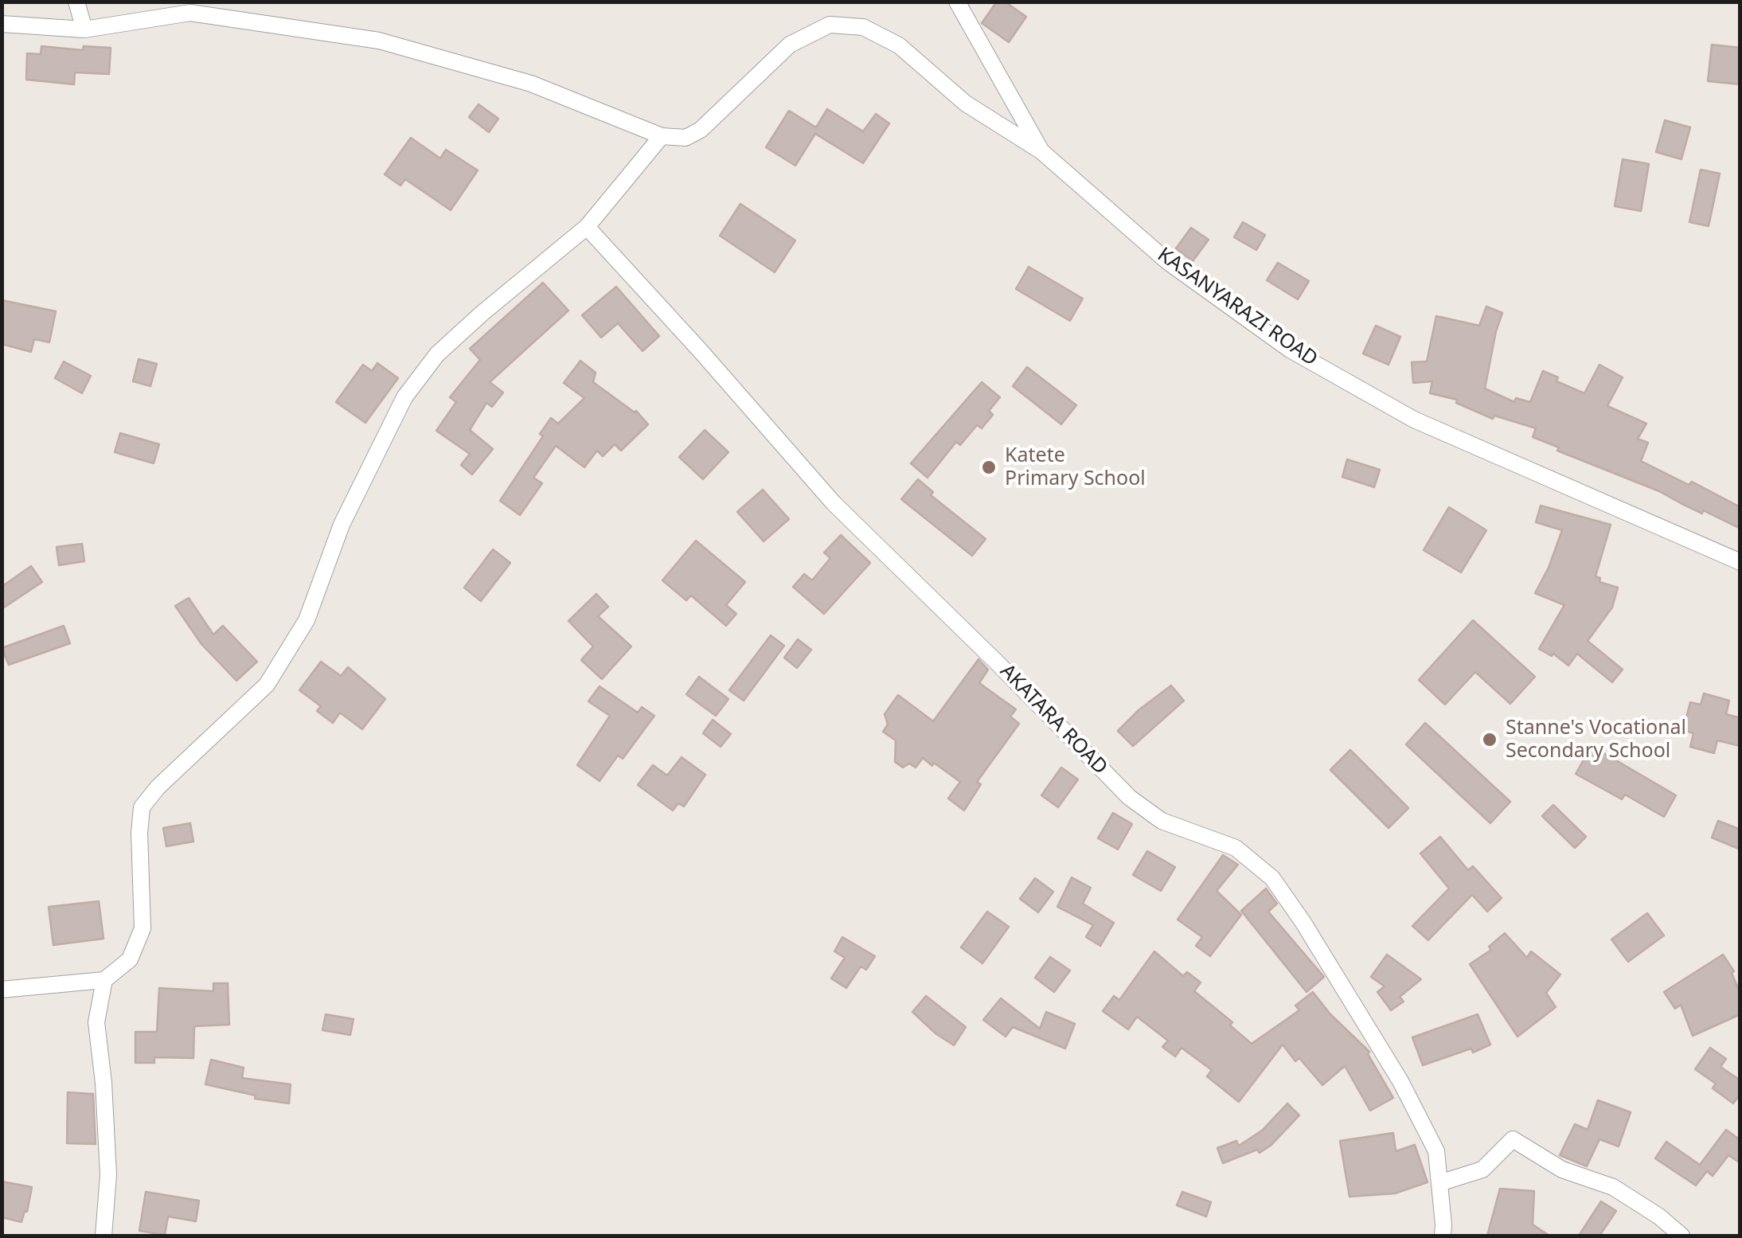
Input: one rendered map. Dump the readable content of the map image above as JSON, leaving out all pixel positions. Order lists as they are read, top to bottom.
{
  "streets": {
    "street": ["KASANYARAZI ROAD", "AKATARA ROAD"]
  },
  "places": ["Katete Primary School", "Stanne's Vocational Secondary School"]
}
